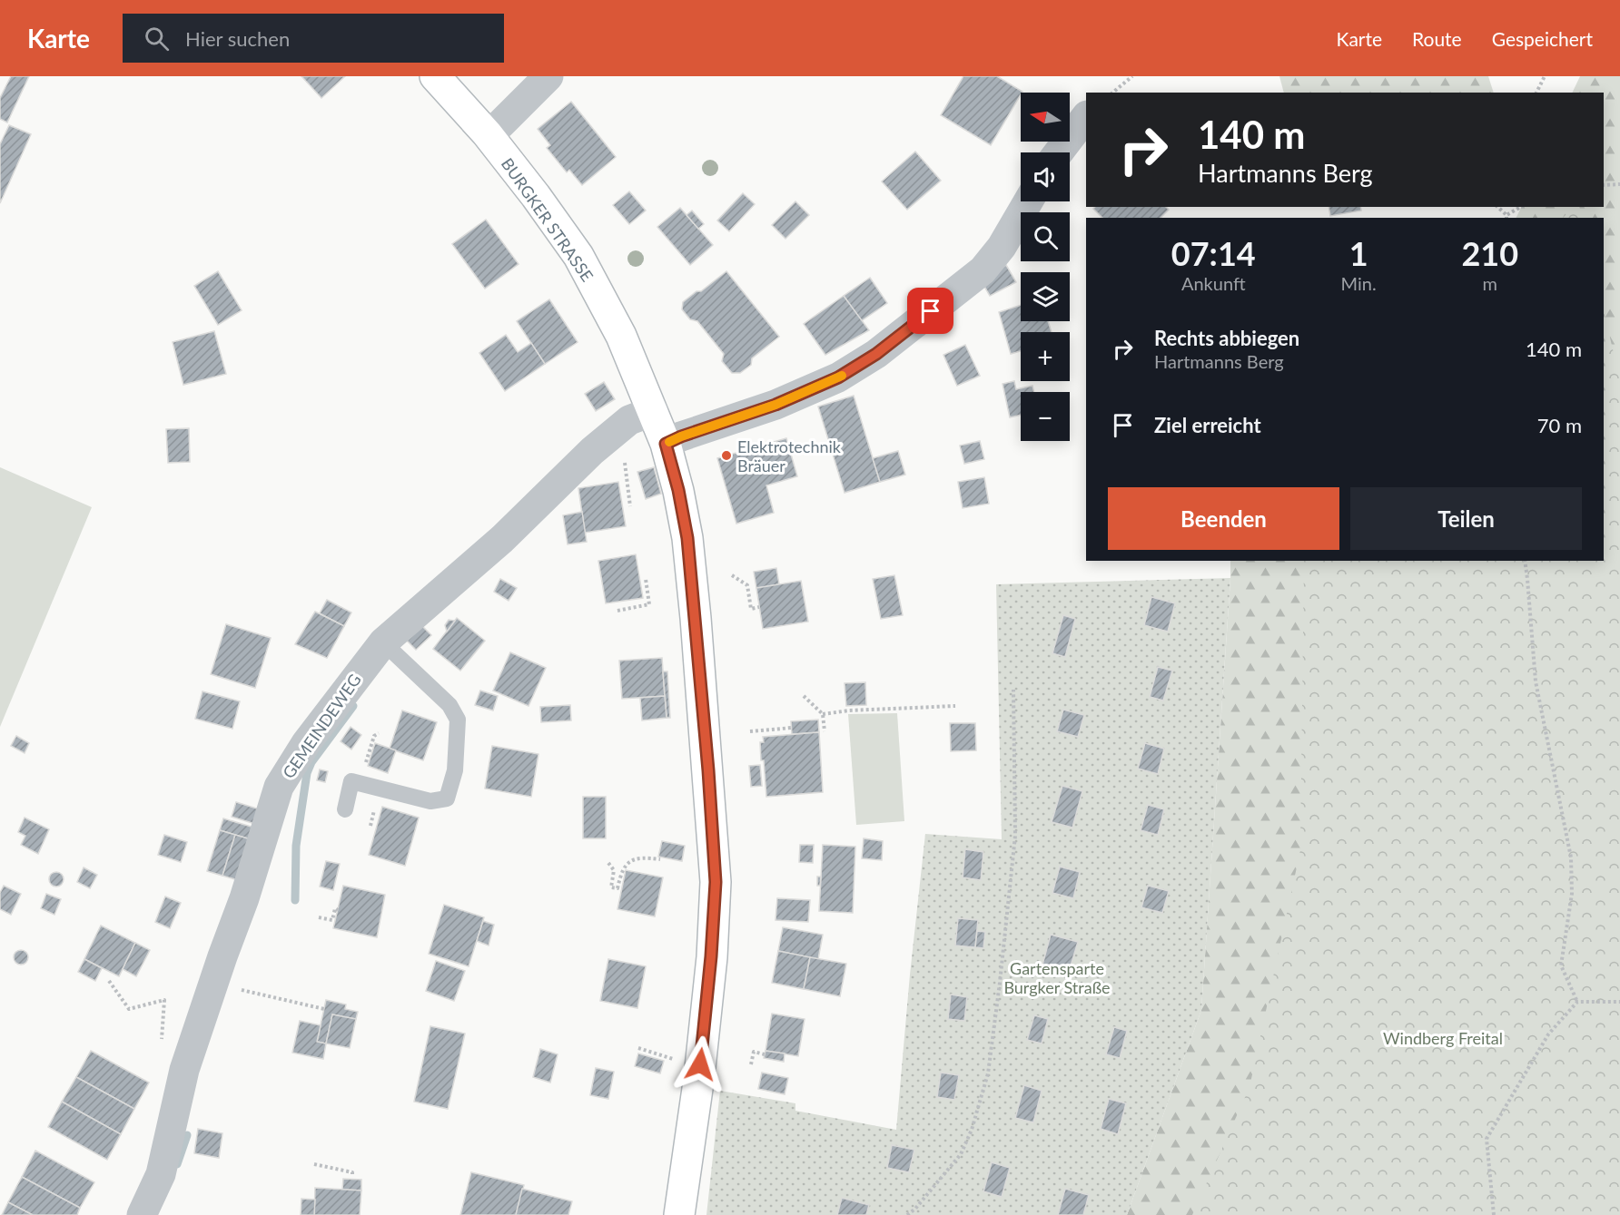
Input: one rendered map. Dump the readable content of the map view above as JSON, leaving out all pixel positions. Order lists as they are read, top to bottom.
{
  "streets": {
    "main road": ["BURGKER STRASSE"],
    "street": ["GEMEINDEWEG"]
  },
  "crossings": [
    ["BURGKER STRASSE", "GEMEINDEWEG"]
  ],
  "parks": ["Gartensparte Burgker Straße", "Windberg Freital"],
  "places": ["Elektrotechnik Bräuer"],
  "north": "left",
  "page": {
    "header": "Karte",
    "search": "Hier suchen",
    "nav": ["Karte", "Route", "Gespeichert"],
    "map_buttons": ["+", "−"],
    "turn": ["140 m", "Hartmanns Berg"],
    "eta": [
      "07:14",
      "Ankunft",
      "1",
      "Min.",
      "210",
      "m"
    ],
    "list": [
      {
        "name": "Rechts abbiegen",
        "note": "Hartmanns Berg",
        "value": "140 m"
      },
      {
        "name": "Ziel erreicht",
        "value": "70 m"
      }
    ],
    "buttons": ["Beenden", "Teilen"]
  }
}
